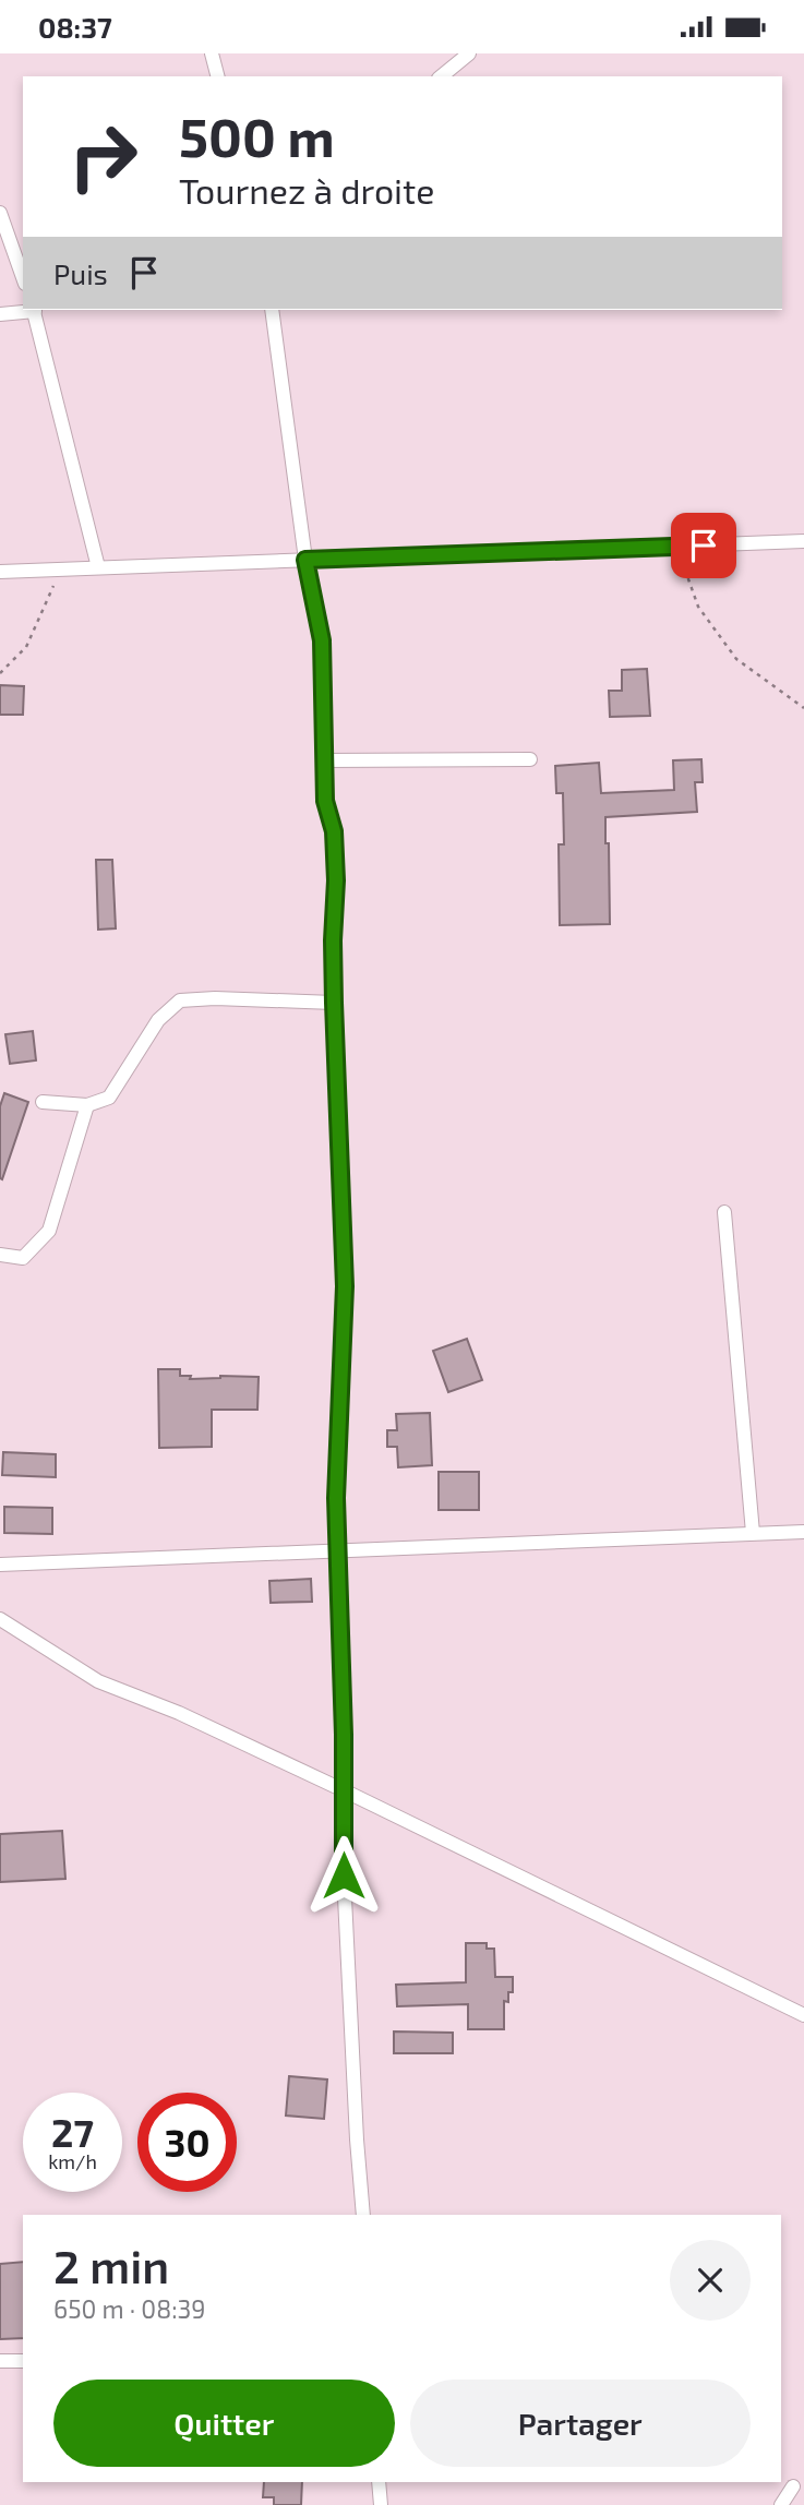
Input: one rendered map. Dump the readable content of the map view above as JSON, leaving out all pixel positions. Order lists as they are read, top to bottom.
{
  "page": {
    "status": "08:37",
    "turn": ["500 m", "Tournez à droite"],
    "then": "Puis",
    "speed": "27 km/h",
    "limit": "30",
    "heading": ["2 min", "650 m · 08:39"],
    "buttons": ["Quitter", "Partager"]
  }
}
